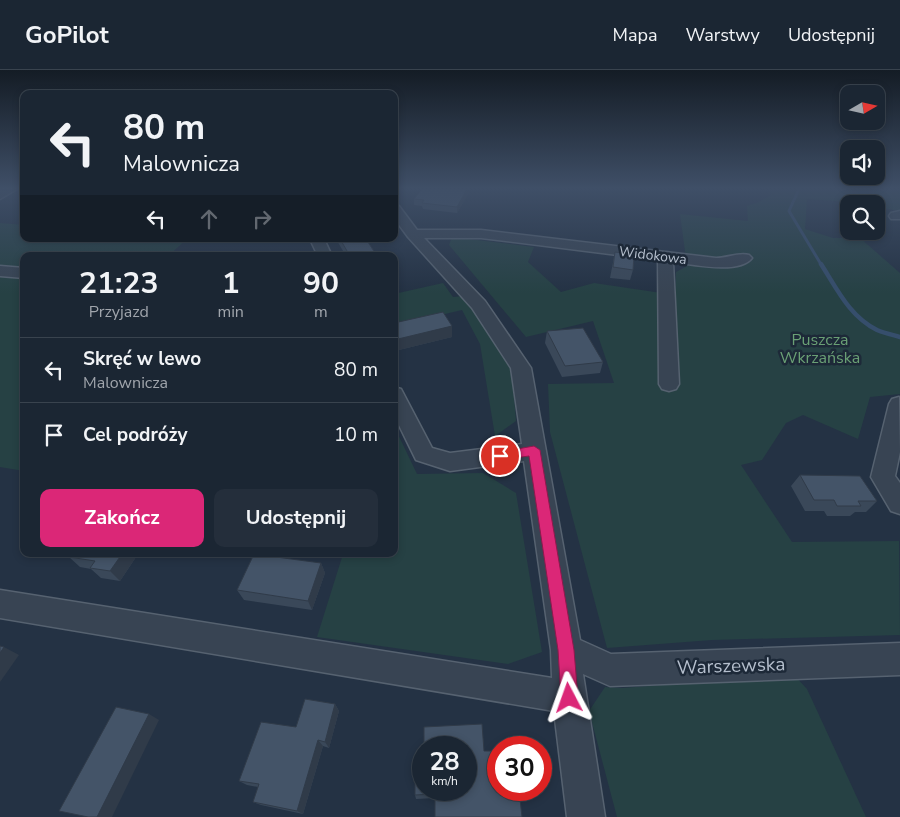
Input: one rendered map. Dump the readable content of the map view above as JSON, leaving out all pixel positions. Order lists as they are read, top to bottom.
{
  "streets": {
    "street": ["Widokowa", "Warszewska"]
  },
  "parks": ["Puszcza Wkrzańska"],
  "north": "right",
  "page": {
    "header": "GoPilot",
    "nav": ["Mapa", "Warstwy", "Udostępnij"],
    "turn": ["80 m", "Malownicza"],
    "eta": [
      "21:23",
      "Przyjazd",
      "1",
      "min",
      "90",
      "m"
    ],
    "list": [
      {
        "name": "Skręć w lewo",
        "note": "Malownicza",
        "value": "80 m"
      },
      {
        "name": "Cel podróży",
        "value": "10 m"
      }
    ],
    "buttons": ["Zakończ", "Udostępnij"],
    "speed": "28 km/h",
    "limit": "30"
  }
}
